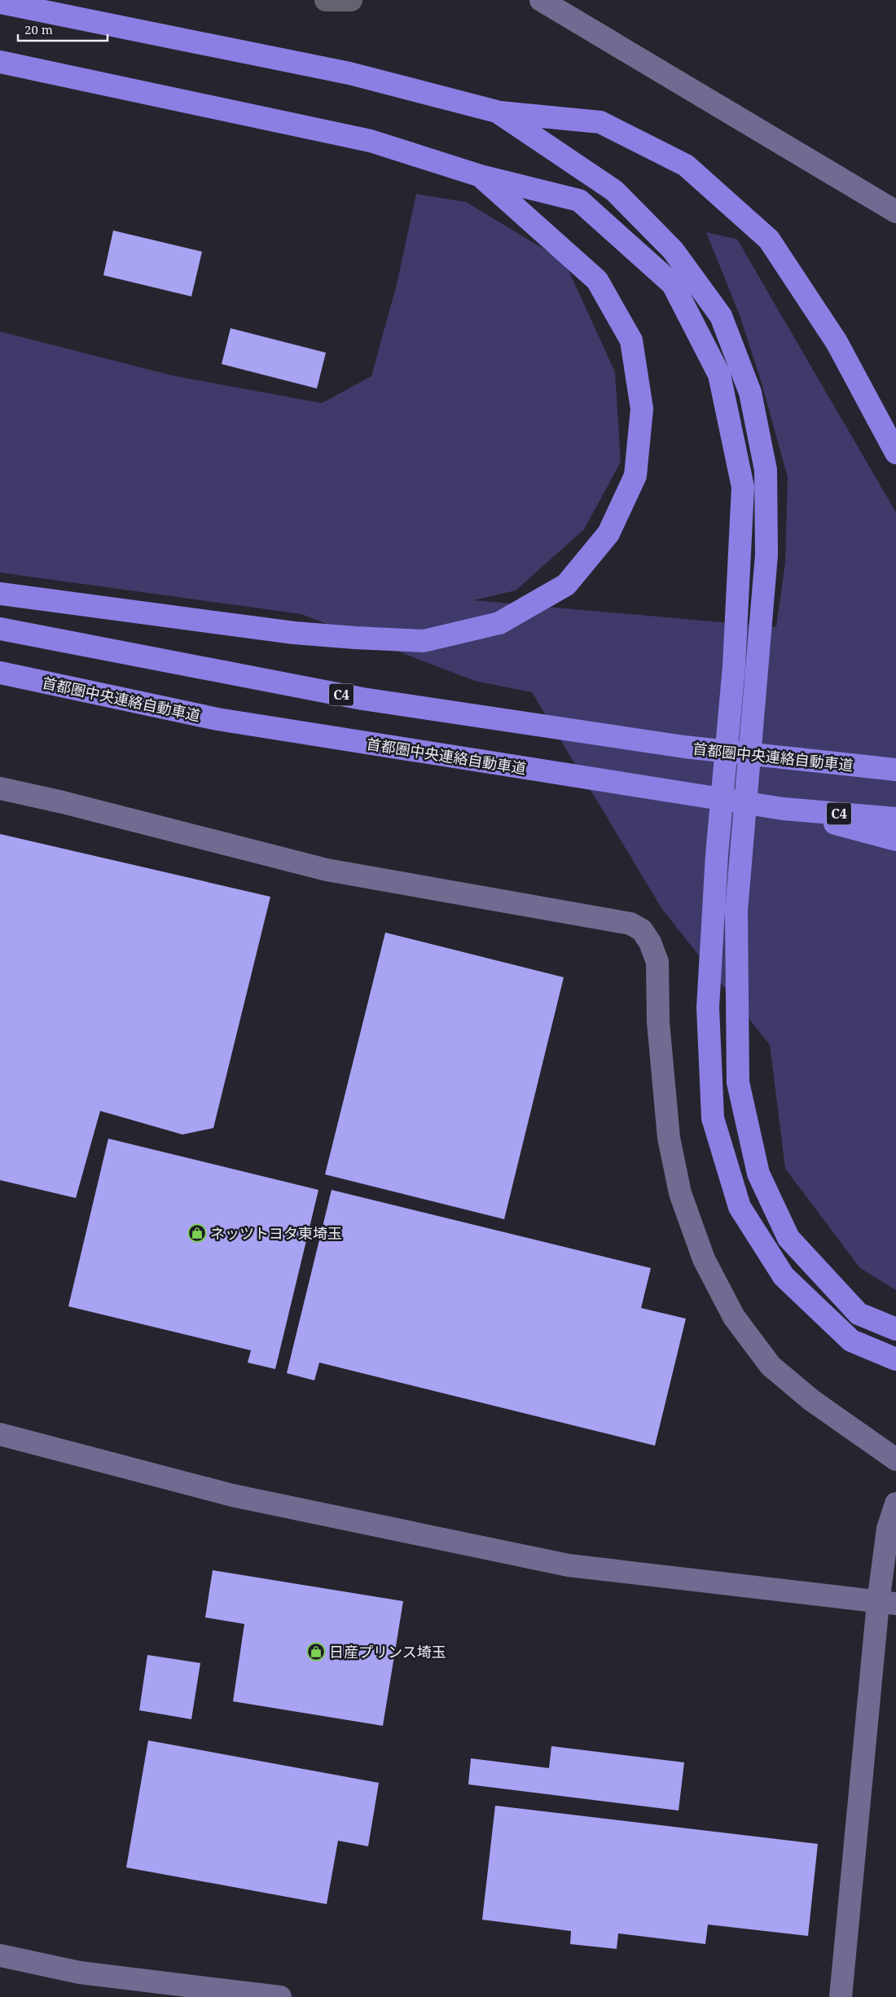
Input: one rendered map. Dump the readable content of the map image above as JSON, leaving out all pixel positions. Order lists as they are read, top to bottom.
{
  "streets": {
    "highway": ["C4", "首都圏中央連絡自動車道"]
  },
  "places": {
    "shop": ["ネッツトヨタ東埼玉", "日産プリンス埼玉"]
  },
  "scale_bar": "20 m"
}
